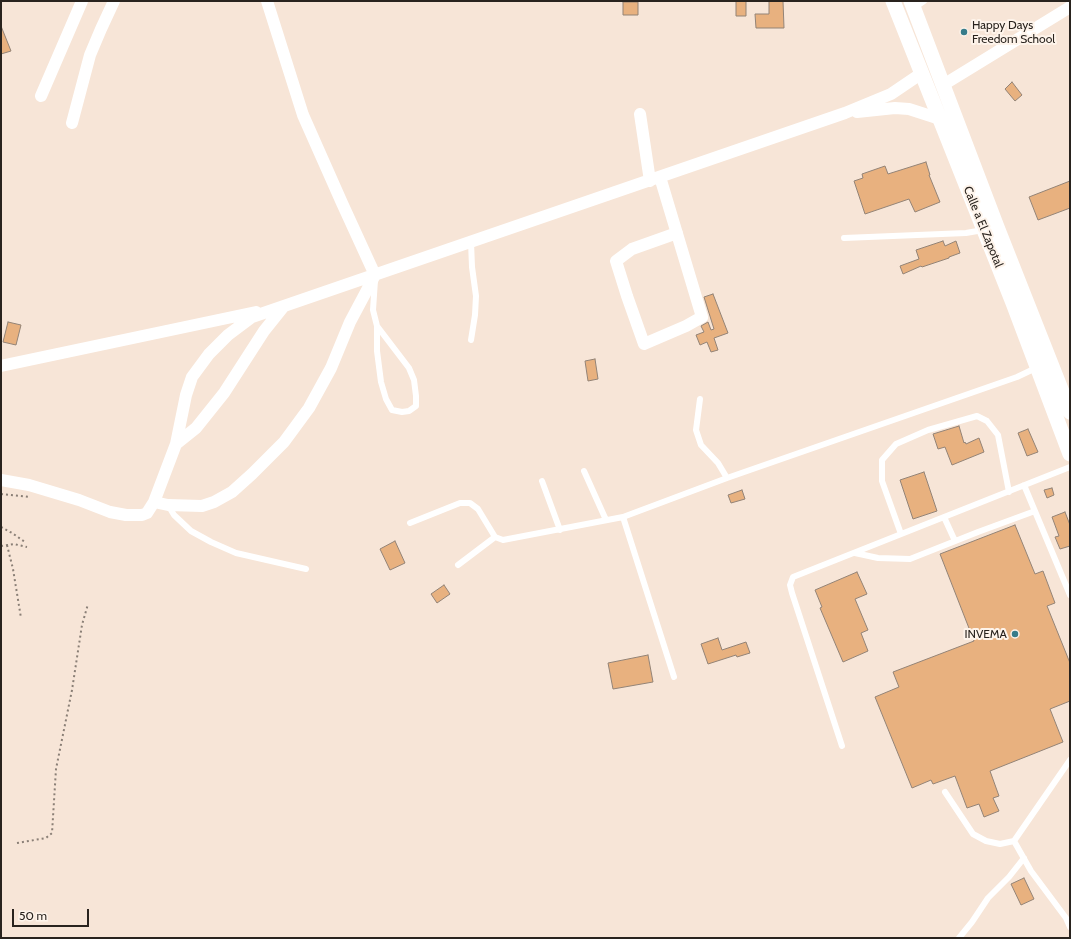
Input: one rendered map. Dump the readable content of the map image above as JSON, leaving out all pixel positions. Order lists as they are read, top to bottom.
{
  "streets": {
    "street": ["Calle a El Zapotal"]
  },
  "places": ["Happy Days Freedom School", "INVEMA"],
  "scale_bar": "50 m"
}
